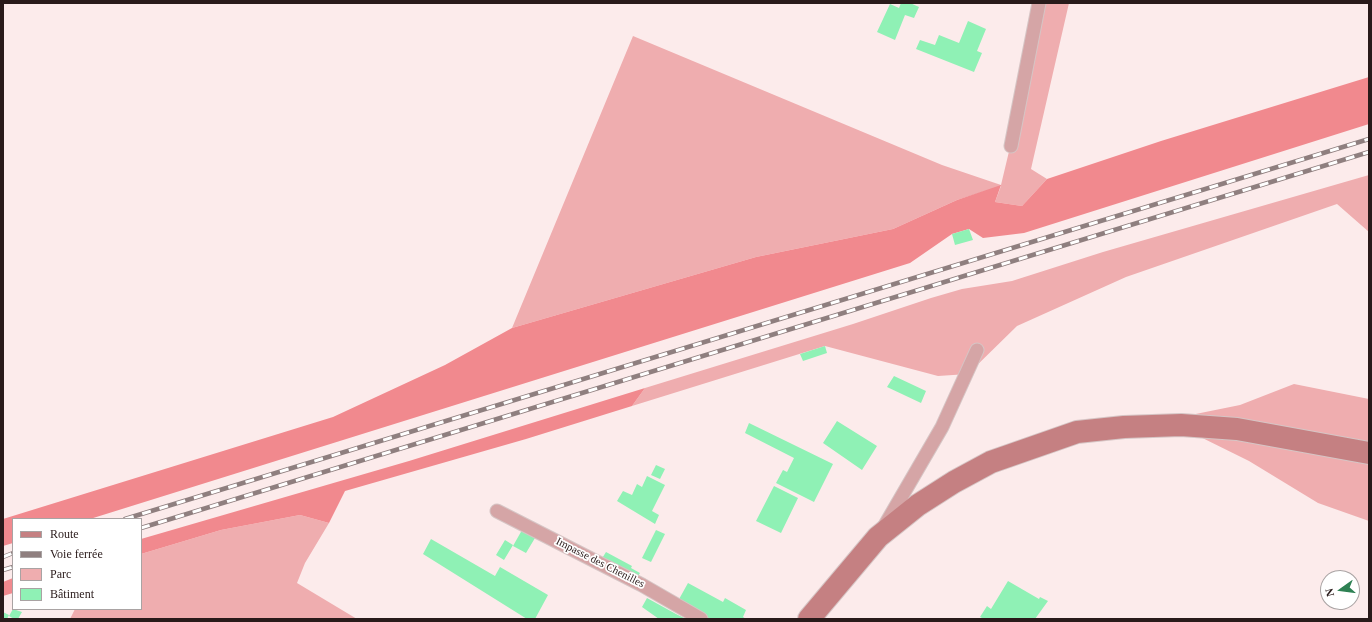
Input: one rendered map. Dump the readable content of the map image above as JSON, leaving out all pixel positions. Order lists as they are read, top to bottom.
{
  "streets": {
    "lane": ["Impasse des Chenilles"]
  },
  "legend": [
    "Route",
    "Voie ferrée",
    "Parc",
    "Bâtiment"
  ],
  "north": "left"
}
